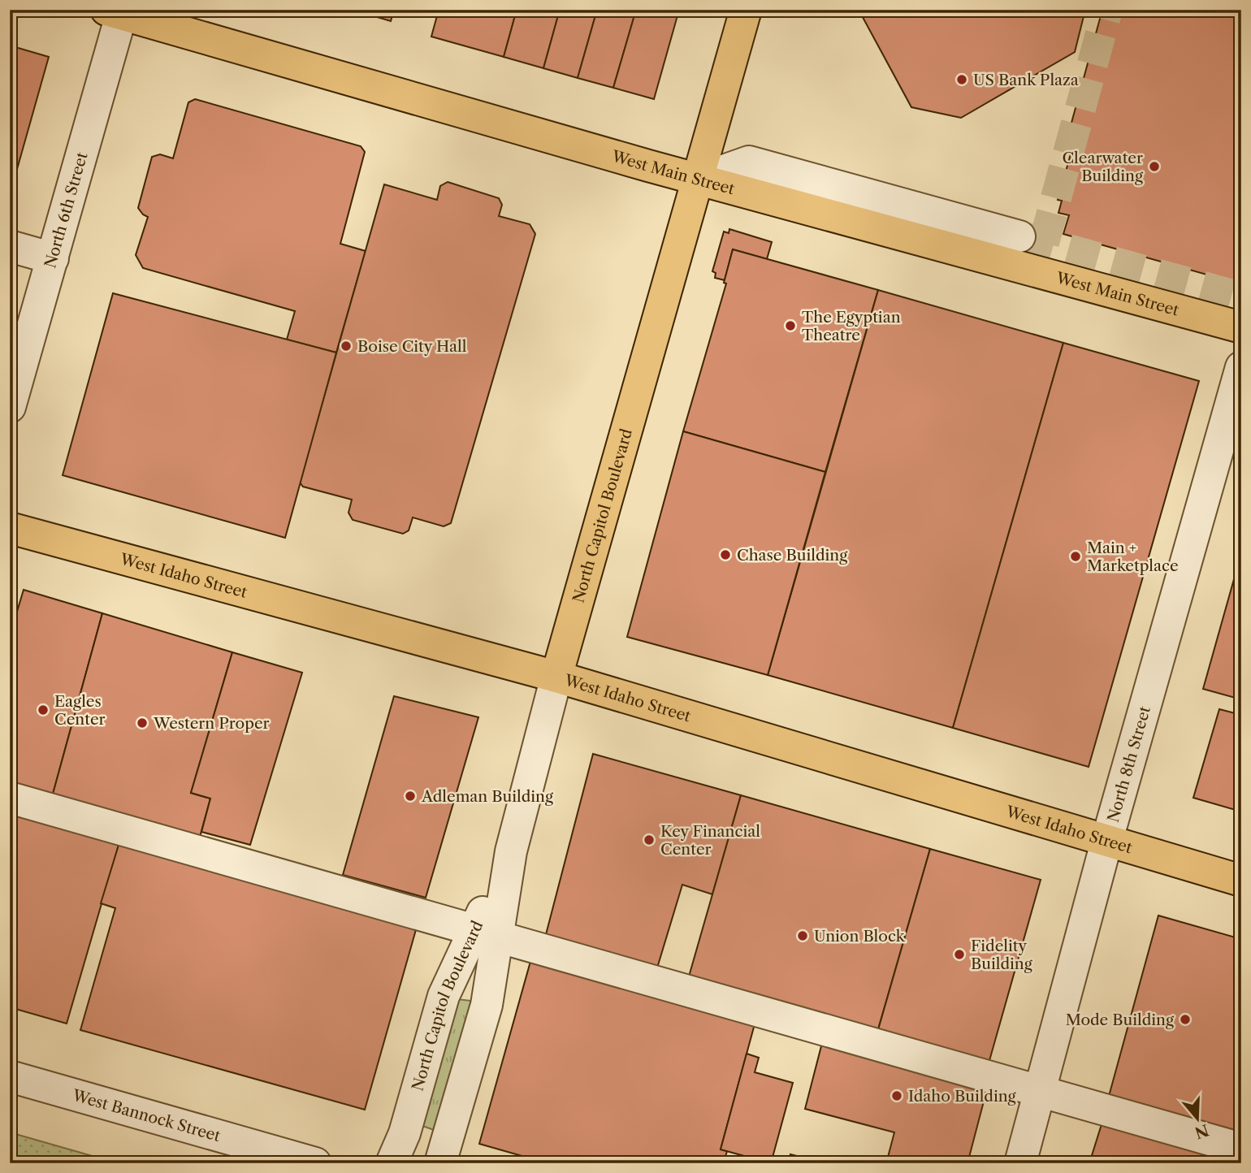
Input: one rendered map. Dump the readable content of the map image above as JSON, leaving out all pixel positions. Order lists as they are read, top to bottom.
{
  "streets": {
    "main road": ["West Main Street", "North Capitol Boulevard", "West Idaho Street"],
    "street": ["North 6th Street", "North 8th Street", "West Bannock Street"]
  },
  "crossings": [
    ["West Main Street", "North 6th Street"],
    ["West Main Street", "North Capitol Boulevard"],
    ["North Capitol Boulevard", "West Idaho Street"],
    ["West Idaho Street", "North 8th Street"]
  ],
  "places": [
    "US Bank Plaza",
    "Clearwater Building",
    "The Egyptian Theatre",
    "Boise City Hall",
    "Chase Building",
    "Main + Marketplace",
    "Eagles Center",
    "Western Proper",
    "Adleman Building",
    "Key Financial Center",
    "Union Block",
    "Fidelity Building",
    "Mode Building",
    "Idaho Building"
  ],
  "north": "bottom"
}
